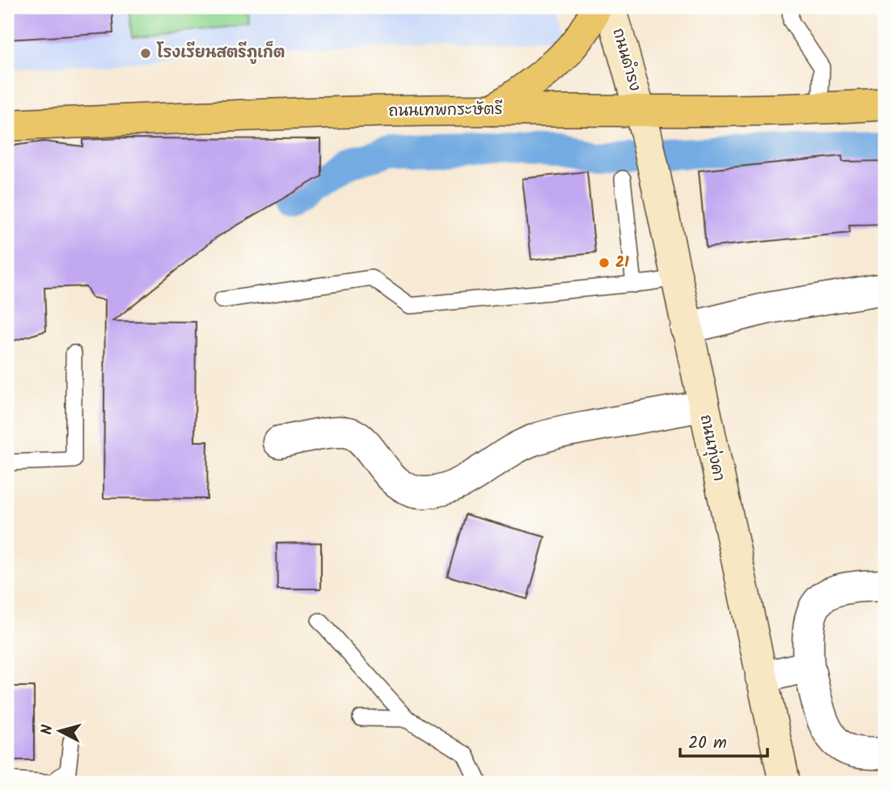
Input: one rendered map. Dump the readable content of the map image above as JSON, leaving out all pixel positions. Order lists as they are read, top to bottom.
{
  "streets": {
    "main road": ["ถนนดำรง", "ถนนเทพกระษัตรี", "ถนนทุ่งคา"]
  },
  "crossings": [
    ["ถนนดำรง", "ถนนเทพกระษัตรี"],
    ["ถนนดำรง", "ถนนทุ่งคา"],
    ["ถนนเทพกระษัตรี", "ถนนทุ่งคา"]
  ],
  "places": ["โรงเรียนสตรีภูเก็ต", "21"],
  "scale_bar": "20 m",
  "north": "left"
}
